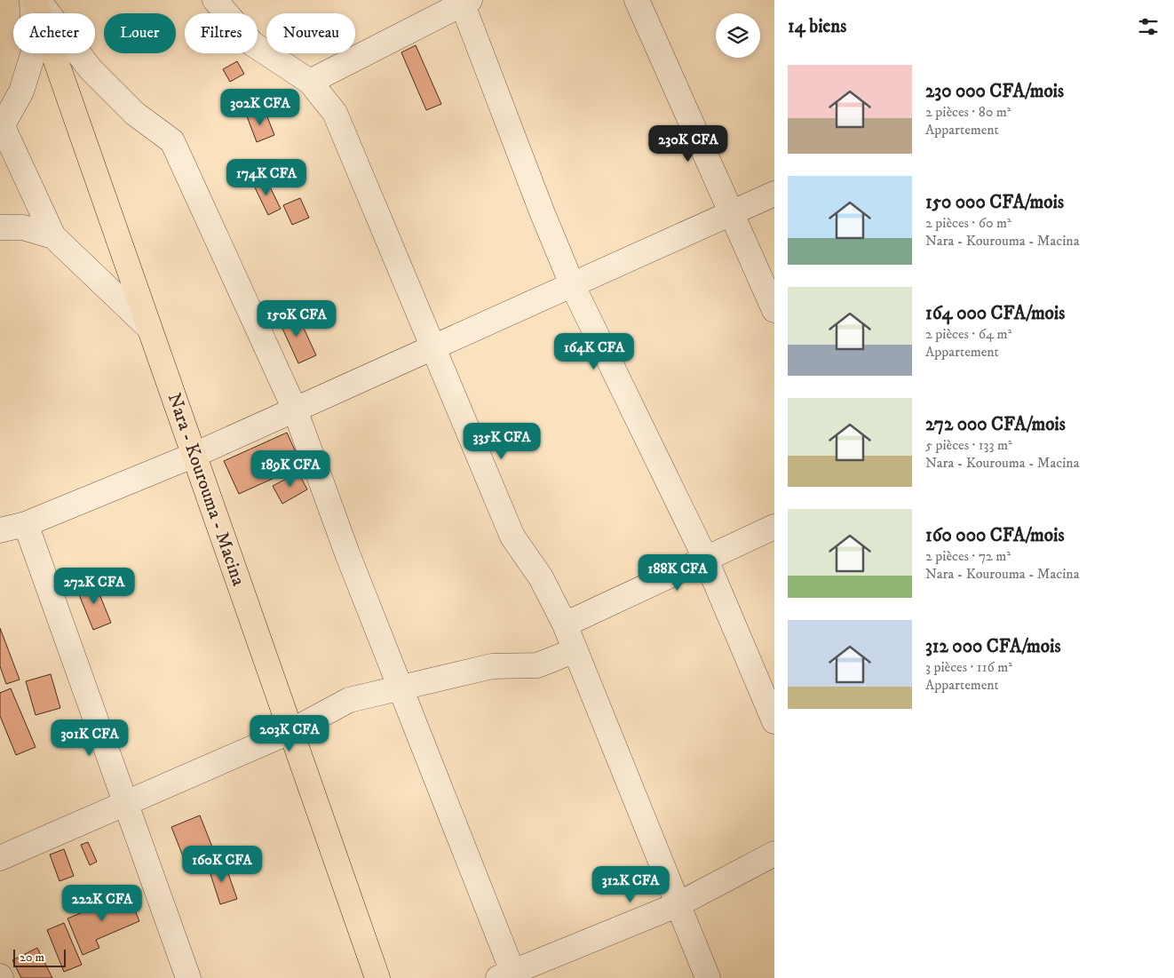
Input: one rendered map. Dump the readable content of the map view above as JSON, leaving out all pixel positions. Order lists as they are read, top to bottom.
{
  "streets": {
    "main road": ["Nara - Kourouma - Macina"]
  },
  "scale_bar": "20 m",
  "page": {
    "heading": "14 biens",
    "chip": [
      "Acheter",
      "Louer",
      "Filtres",
      "Nouveau"
    ],
    "list": [
      {
        "name": "230 000 CFA/mois",
        "note": "2 pièces · 80 m² · Appartement"
      },
      {
        "name": "150 000 CFA/mois",
        "note": "2 pièces · 60 m² · Nara - Kourouma - Macina"
      },
      {
        "name": "164 000 CFA/mois",
        "note": "2 pièces · 64 m² · Appartement"
      },
      {
        "name": "272 000 CFA/mois",
        "note": "5 pièces · 133 m² · Nara - Kourouma - Macina"
      },
      {
        "name": "160 000 CFA/mois",
        "note": "2 pièces · 72 m² · Nara - Kourouma - Macina"
      },
      {
        "name": "312 000 CFA/mois",
        "note": "3 pièces · 116 m² · Appartement"
      }
    ],
    "price": [
      "302K CFA",
      "230K CFA",
      "174K CFA",
      "150K CFA",
      "164K CFA",
      "335K CFA",
      "189K CFA",
      "188K CFA",
      "272K CFA",
      "203K CFA",
      "301K CFA",
      "160K CFA",
      "312K CFA",
      "222K CFA"
    ],
    "scale": "20 m"
  }
}
